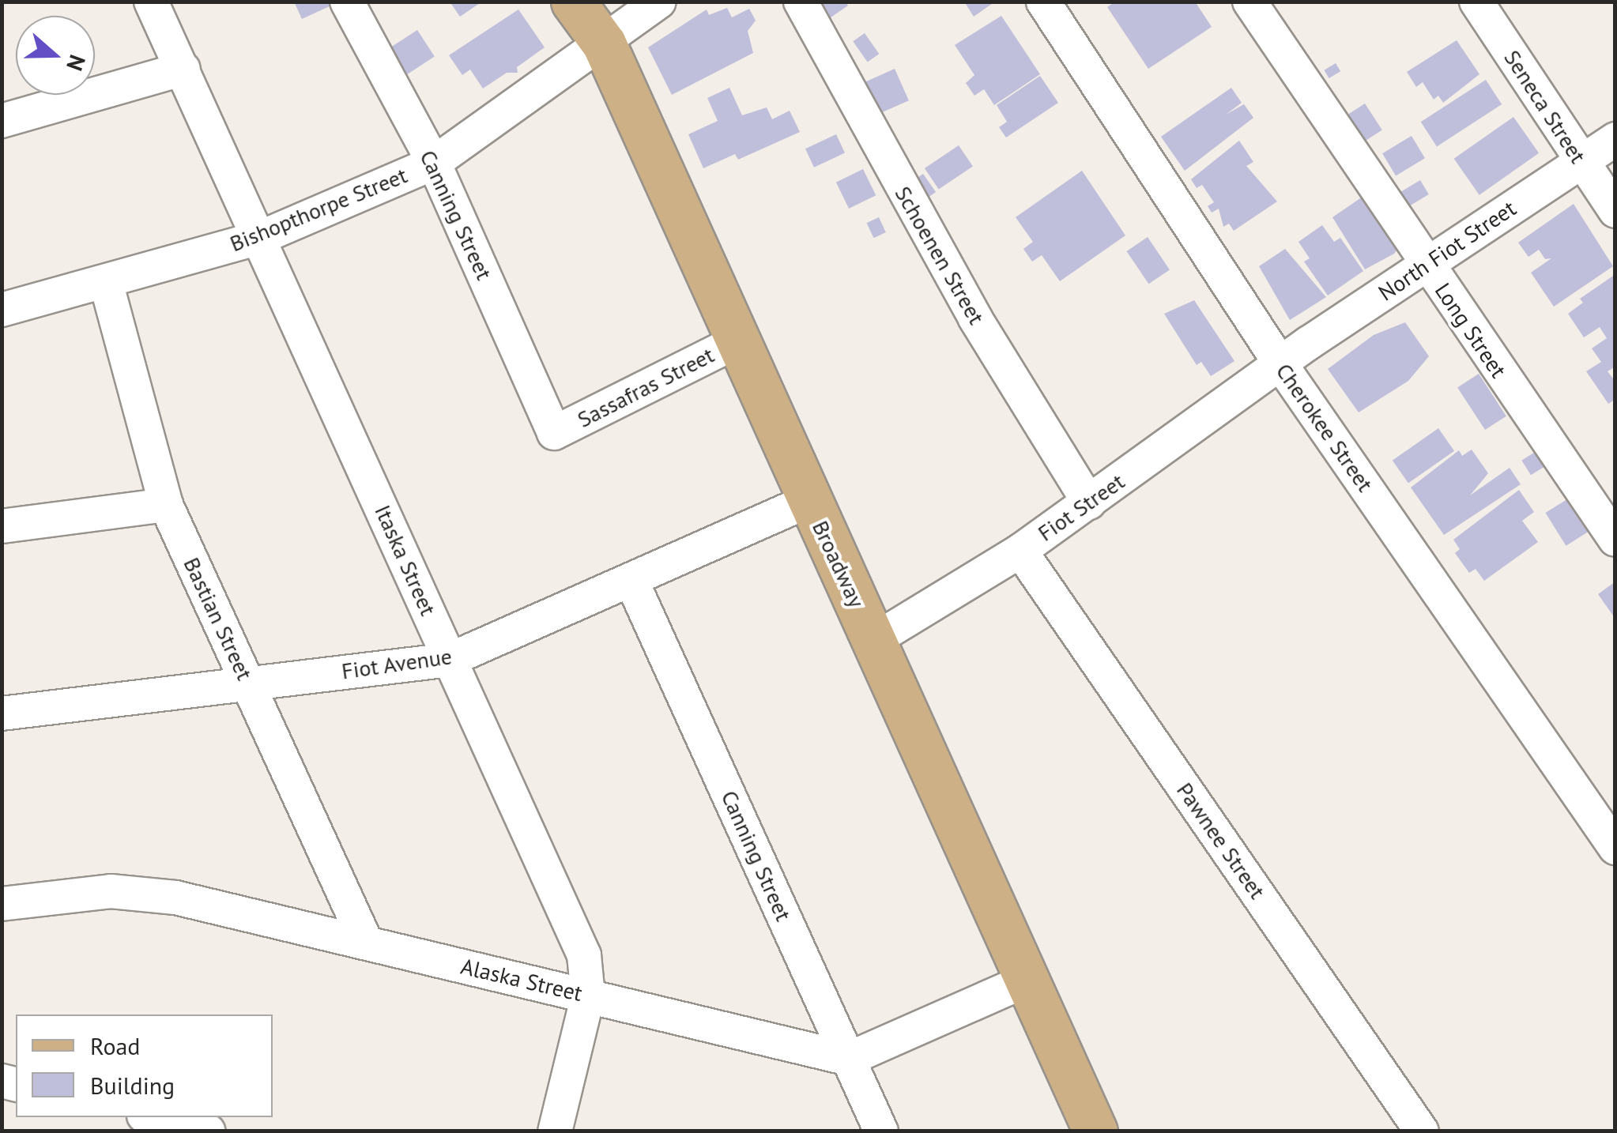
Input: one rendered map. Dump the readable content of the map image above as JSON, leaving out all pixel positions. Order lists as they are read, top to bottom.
{
  "streets": {
    "main road": ["Broadway"],
    "street": [
      "Seneca Street",
      "Bishopthorpe Street",
      "Canning Street",
      "North Fiot Street",
      "Schoenen Street",
      "Long Street",
      "Sassafras Street",
      "Cherokee Street",
      "Fiot Street",
      "Itaska Street",
      "Bastian Street",
      "Fiot Avenue",
      "Pawnee Street",
      "Alaska Street"
    ]
  },
  "crossings": [
    ["Seneca Street", "North Fiot Street"],
    ["Bishopthorpe Street", "Canning Street"],
    ["Bishopthorpe Street", "Itaska Street"],
    ["Bishopthorpe Street", "Broadway"],
    ["Bishopthorpe Street", "Bastian Street"],
    ["Canning Street", "Sassafras Street"],
    ["Canning Street", "Fiot Avenue"],
    ["Canning Street", "Alaska Street"],
    ["North Fiot Street", "Long Street"],
    ["North Fiot Street", "Cherokee Street"],
    ["North Fiot Street", "Fiot Street"],
    ["Schoenen Street", "Fiot Street"],
    ["Sassafras Street", "Broadway"],
    ["Cherokee Street", "Fiot Street"],
    ["Fiot Street", "Broadway"],
    ["Fiot Street", "Pawnee Street"],
    ["Itaska Street", "Fiot Avenue"],
    ["Itaska Street", "Alaska Street"],
    ["Broadway", "Fiot Avenue"],
    ["Bastian Street", "Fiot Avenue"],
    ["Bastian Street", "Alaska Street"]
  ],
  "legend": ["Road", "Building"],
  "north": "right"
}
